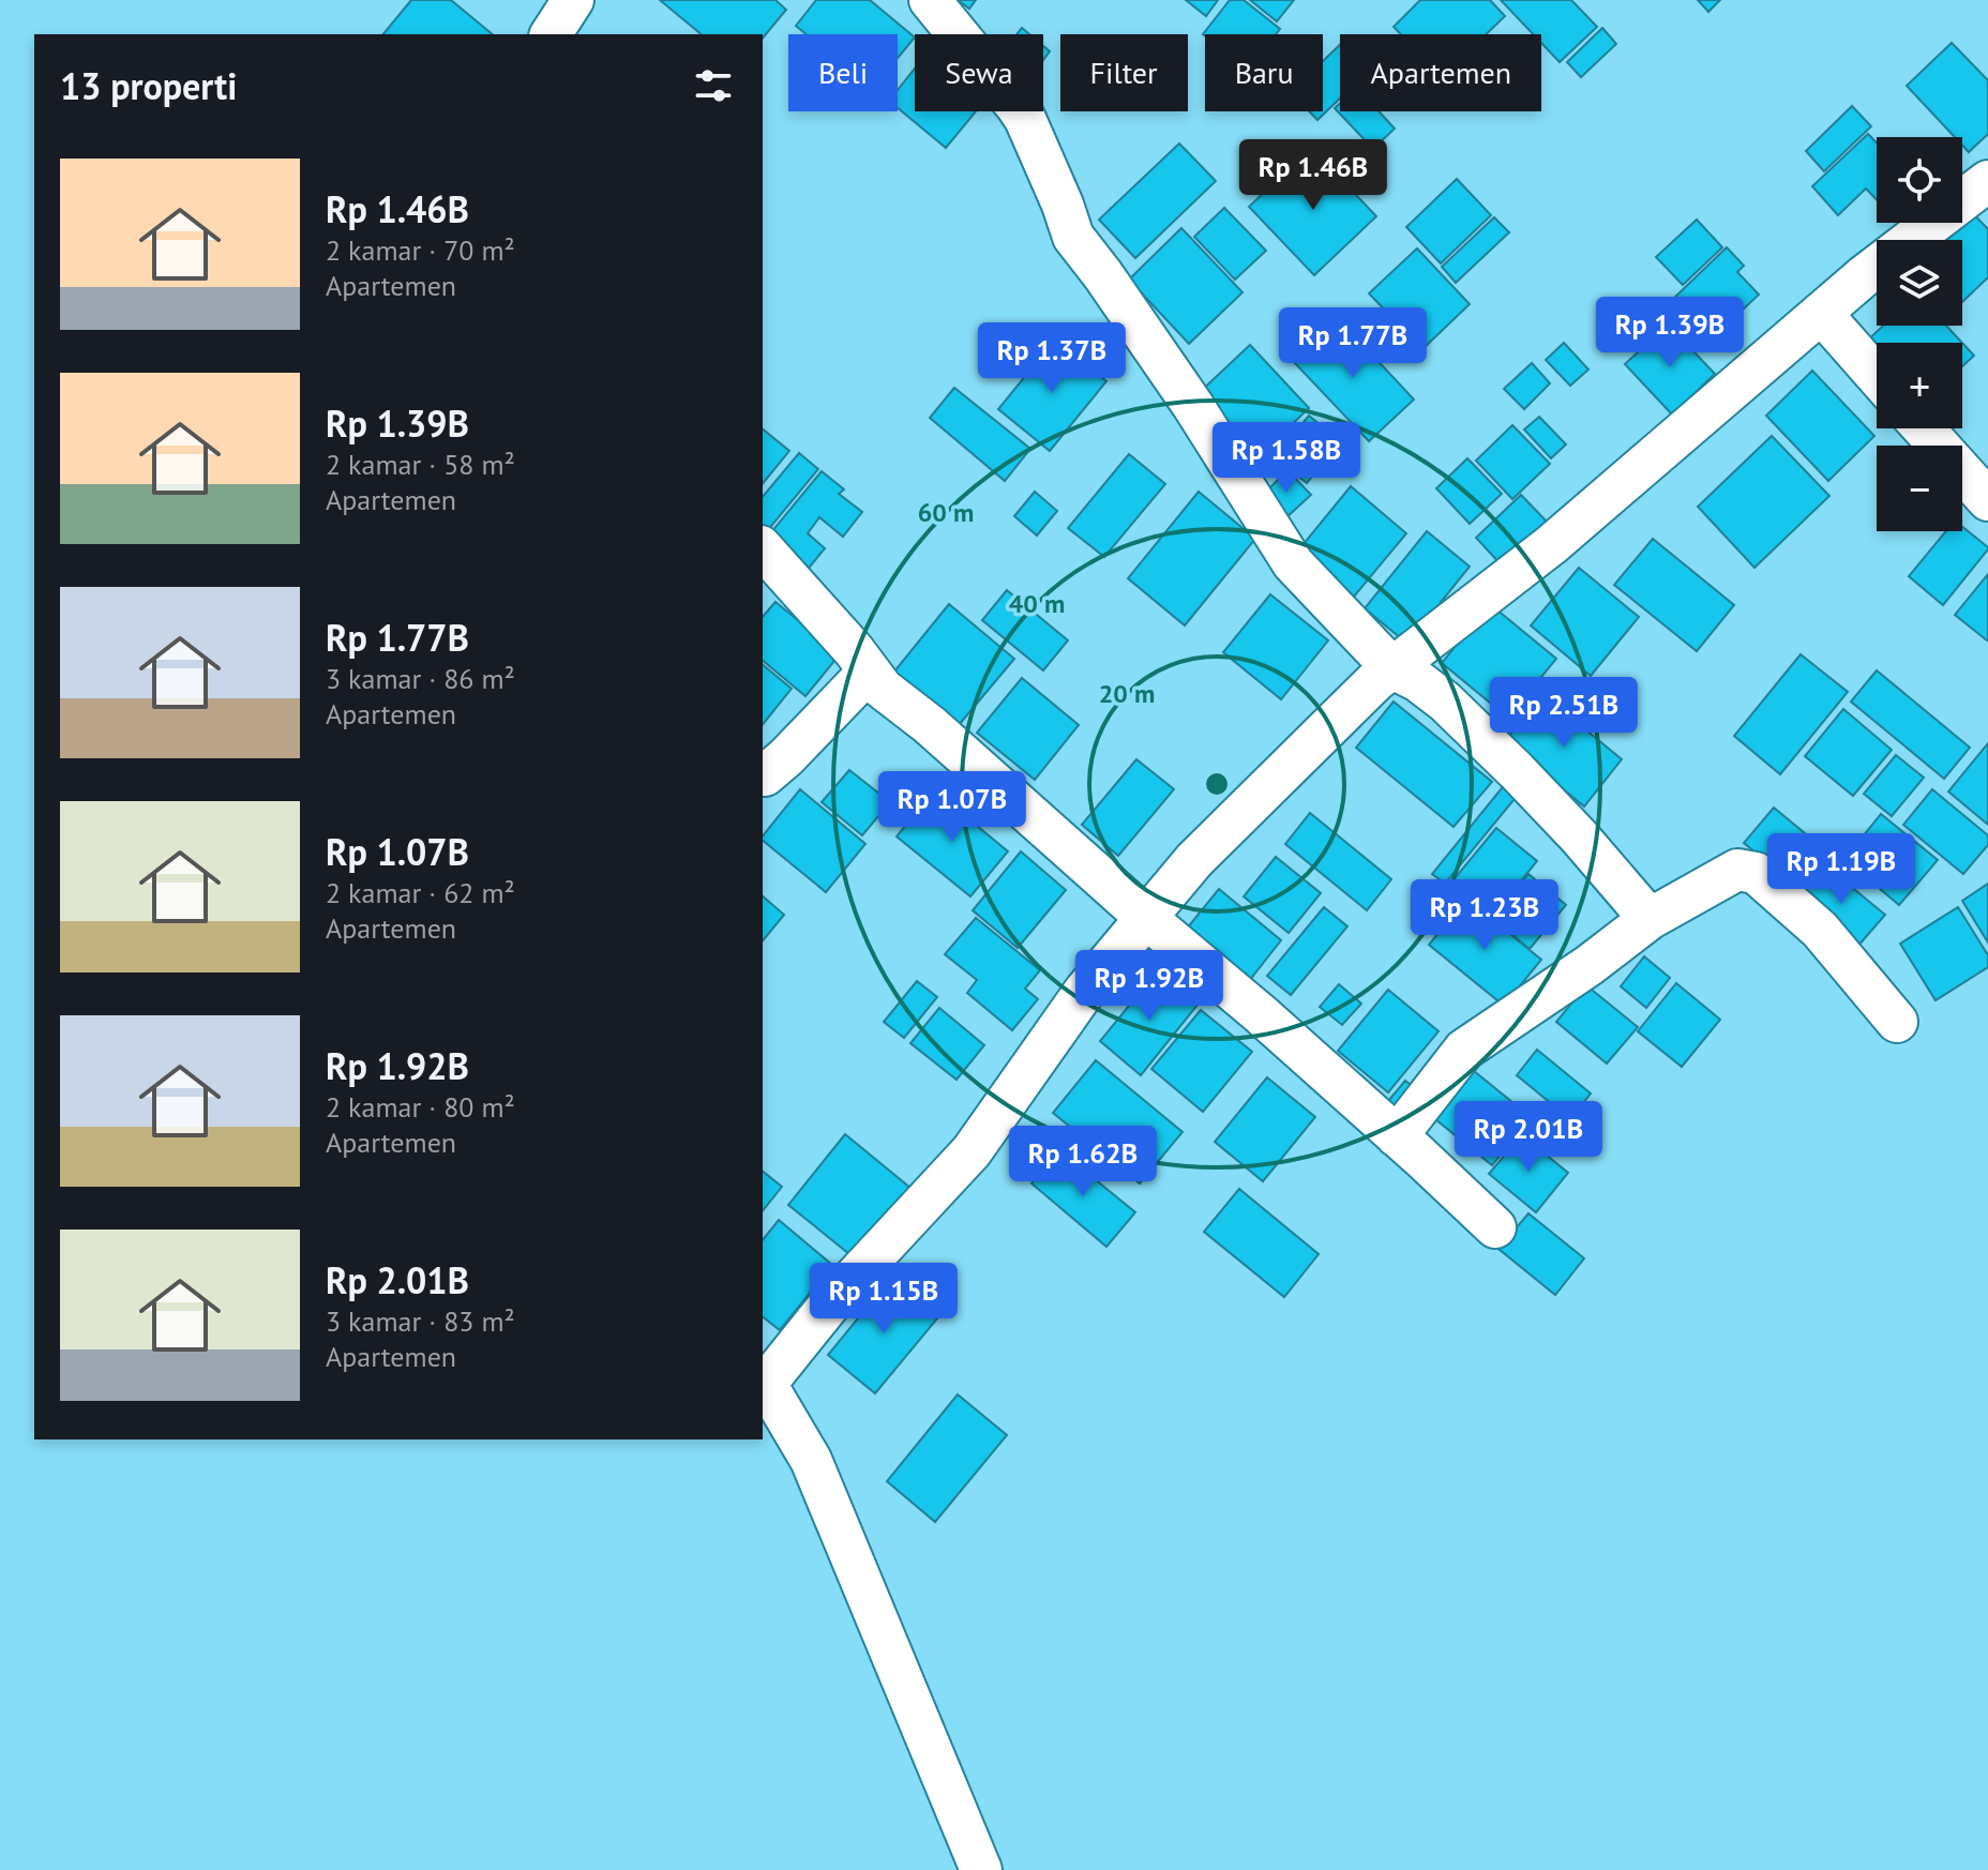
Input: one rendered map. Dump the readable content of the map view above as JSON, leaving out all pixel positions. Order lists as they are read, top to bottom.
{
  "page": {
    "chip": [
      "Beli",
      "Sewa",
      "Filter",
      "Baru",
      "Apartemen"
    ],
    "heading": "13 properti",
    "map_buttons": ["+", "−"],
    "list": [
      {
        "name": "Rp 1.46B",
        "note": "2 kamar · 70 m² · Apartemen"
      },
      {
        "name": "Rp 1.39B",
        "note": "2 kamar · 58 m² · Apartemen"
      },
      {
        "name": "Rp 1.77B",
        "note": "3 kamar · 86 m² · Apartemen"
      },
      {
        "name": "Rp 1.07B",
        "note": "2 kamar · 62 m² · Apartemen"
      },
      {
        "name": "Rp 1.92B",
        "note": "2 kamar · 80 m² · Apartemen"
      },
      {
        "name": "Rp 2.01B",
        "note": "3 kamar · 83 m² · Apartemen"
      }
    ],
    "price": [
      "Rp 1.46B",
      "Rp 1.39B",
      "Rp 1.77B",
      "Rp 1.37B",
      "Rp 1.58B",
      "Rp 2.51B",
      "Rp 1.07B",
      "Rp 1.19B",
      "Rp 1.23B",
      "Rp 1.92B",
      "Rp 2.01B",
      "Rp 1.62B",
      "Rp 1.15B"
    ]
  },
  "rings": ["60 m", "40 m", "20 m"]
}
